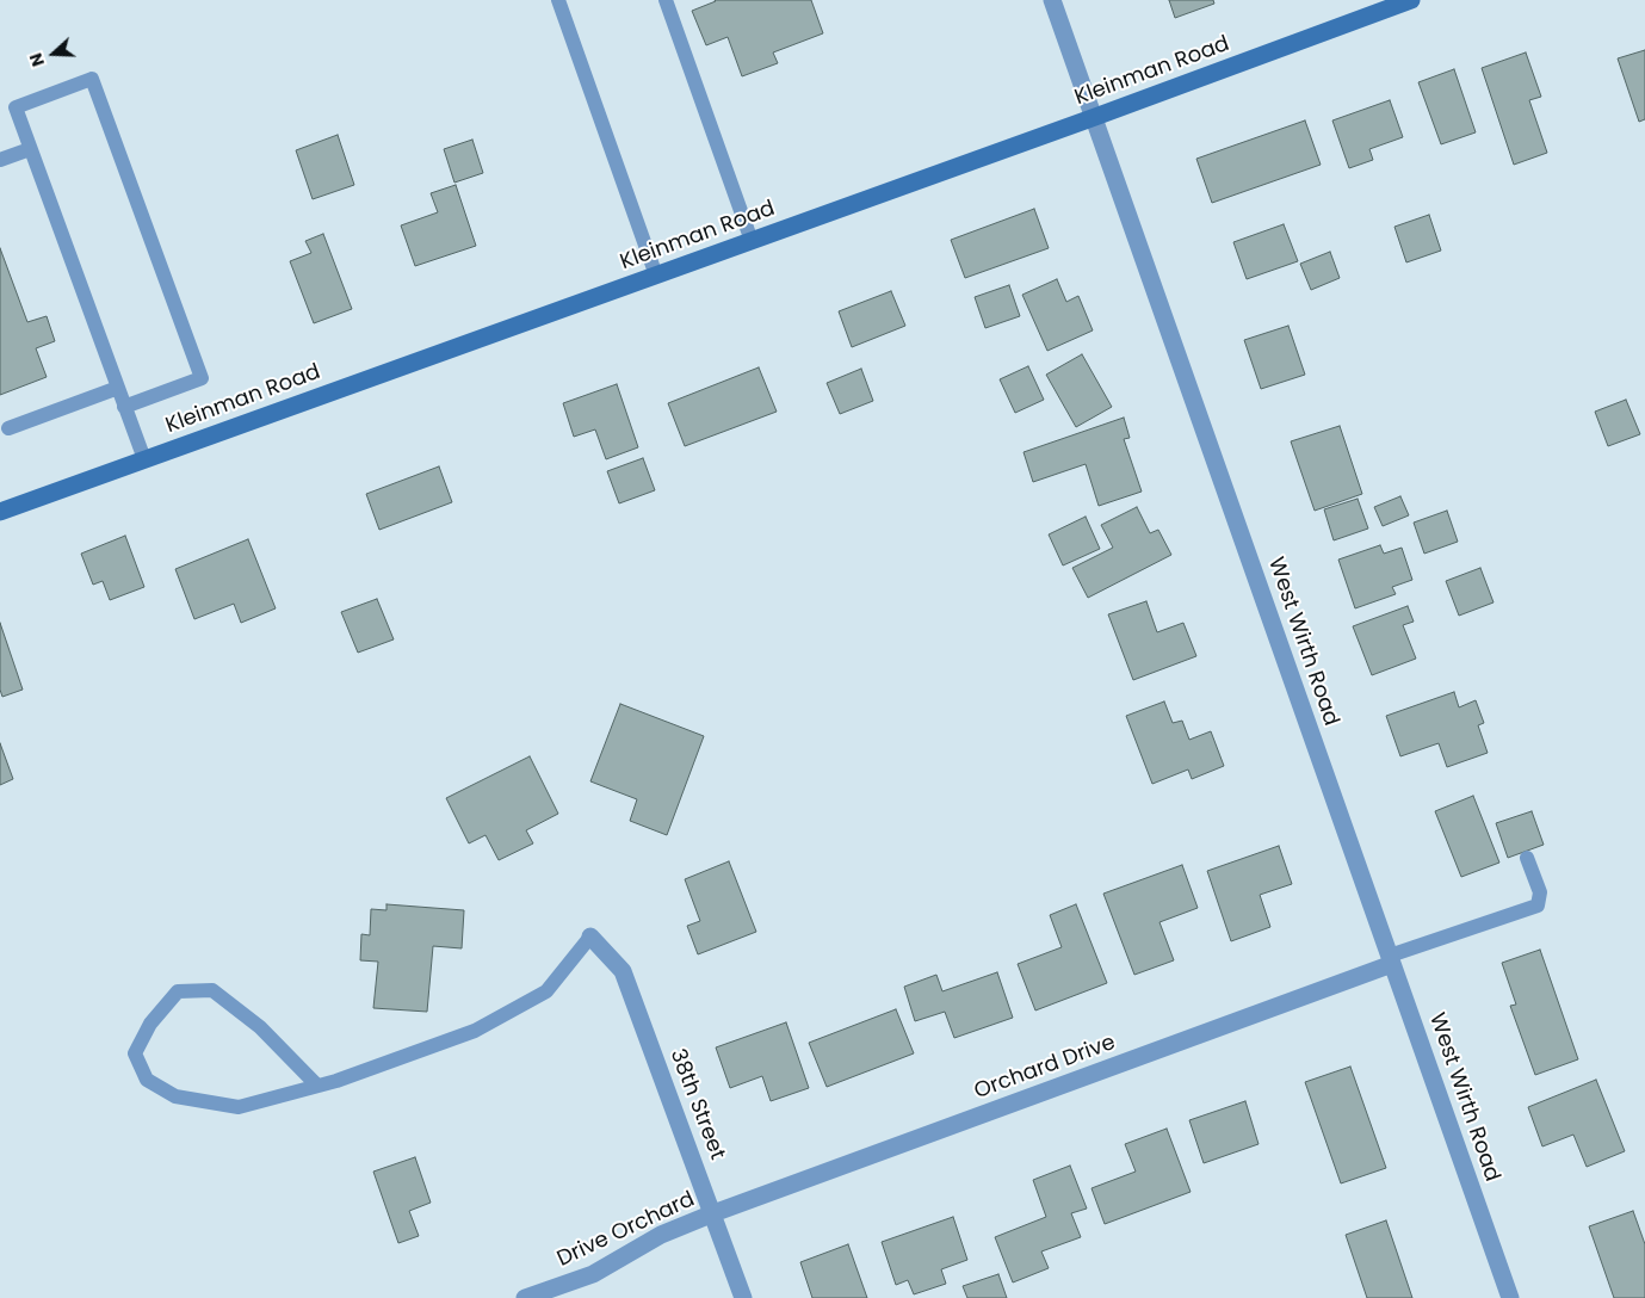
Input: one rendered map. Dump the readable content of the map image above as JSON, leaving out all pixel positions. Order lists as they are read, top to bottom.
{
  "streets": {
    "street": [
      "Kleinman Road",
      "West Wirth Road",
      "Orchard Drive",
      "38th Street",
      "Drive Orchard"
    ]
  },
  "crossings": [
    ["Kleinman Road", "West Wirth Road"],
    ["West Wirth Road", "Orchard Drive"],
    ["Orchard Drive", "38th Street"],
    ["Orchard Drive", "Drive Orchard"],
    ["38th Street", "Drive Orchard"]
  ],
  "north": "left"
}
